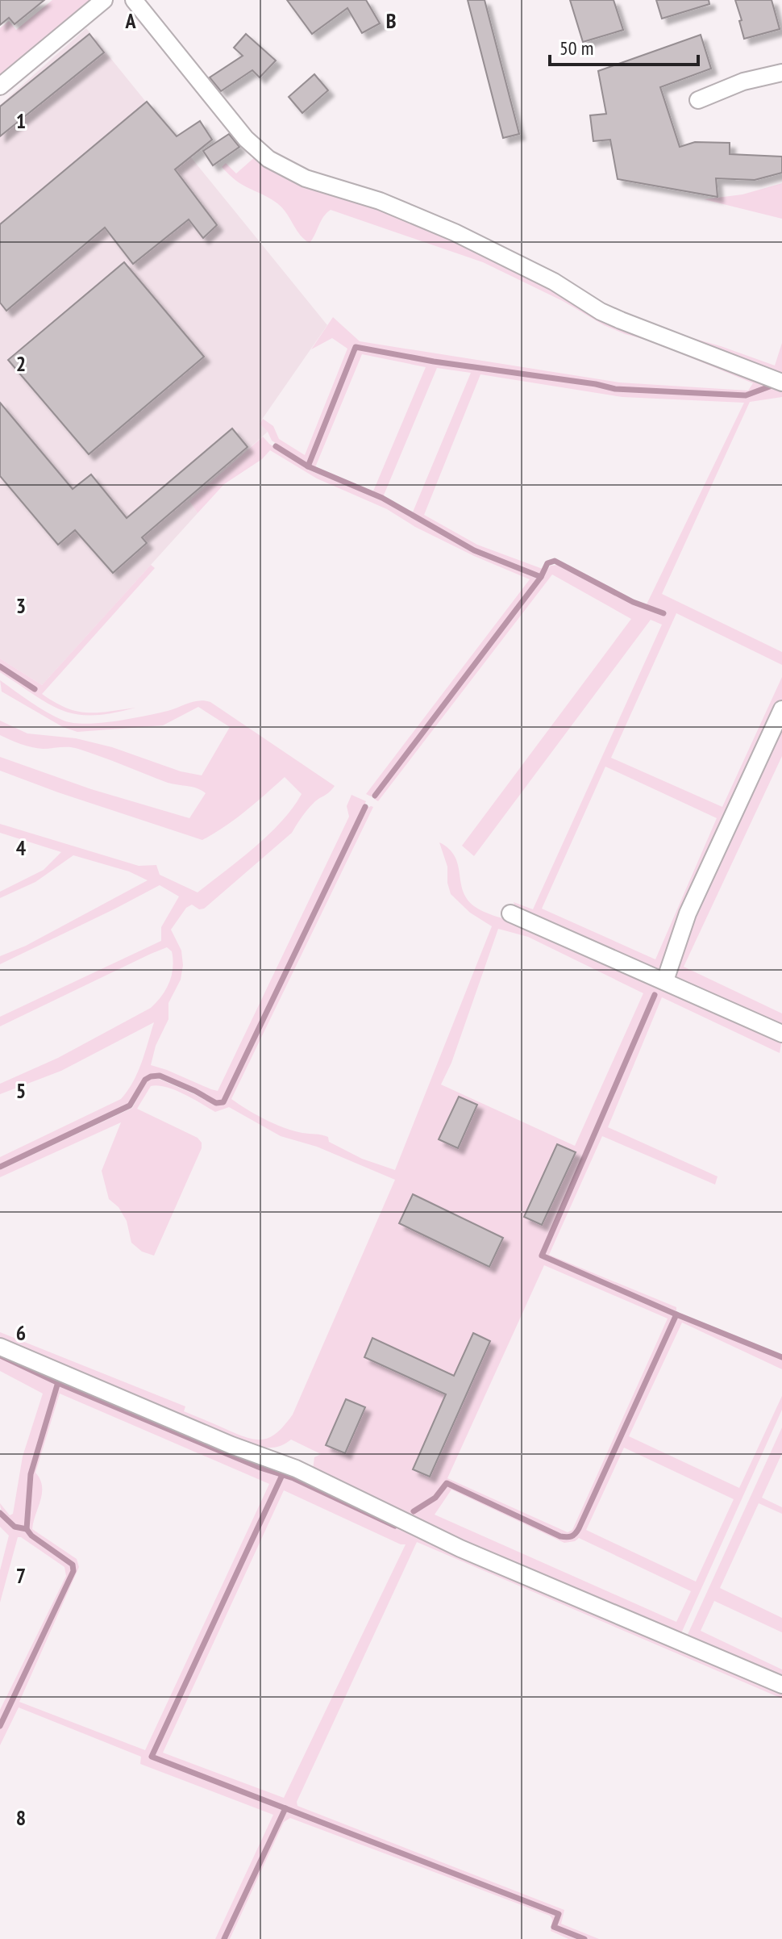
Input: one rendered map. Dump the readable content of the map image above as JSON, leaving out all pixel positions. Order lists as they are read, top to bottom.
{
  "scale_bar": "50 m",
  "grid": {
    "columns": ["A", "B"],
    "rows": [
      "1",
      "2",
      "3",
      "4",
      "5",
      "6",
      "7",
      "8"
    ]
  }
}
